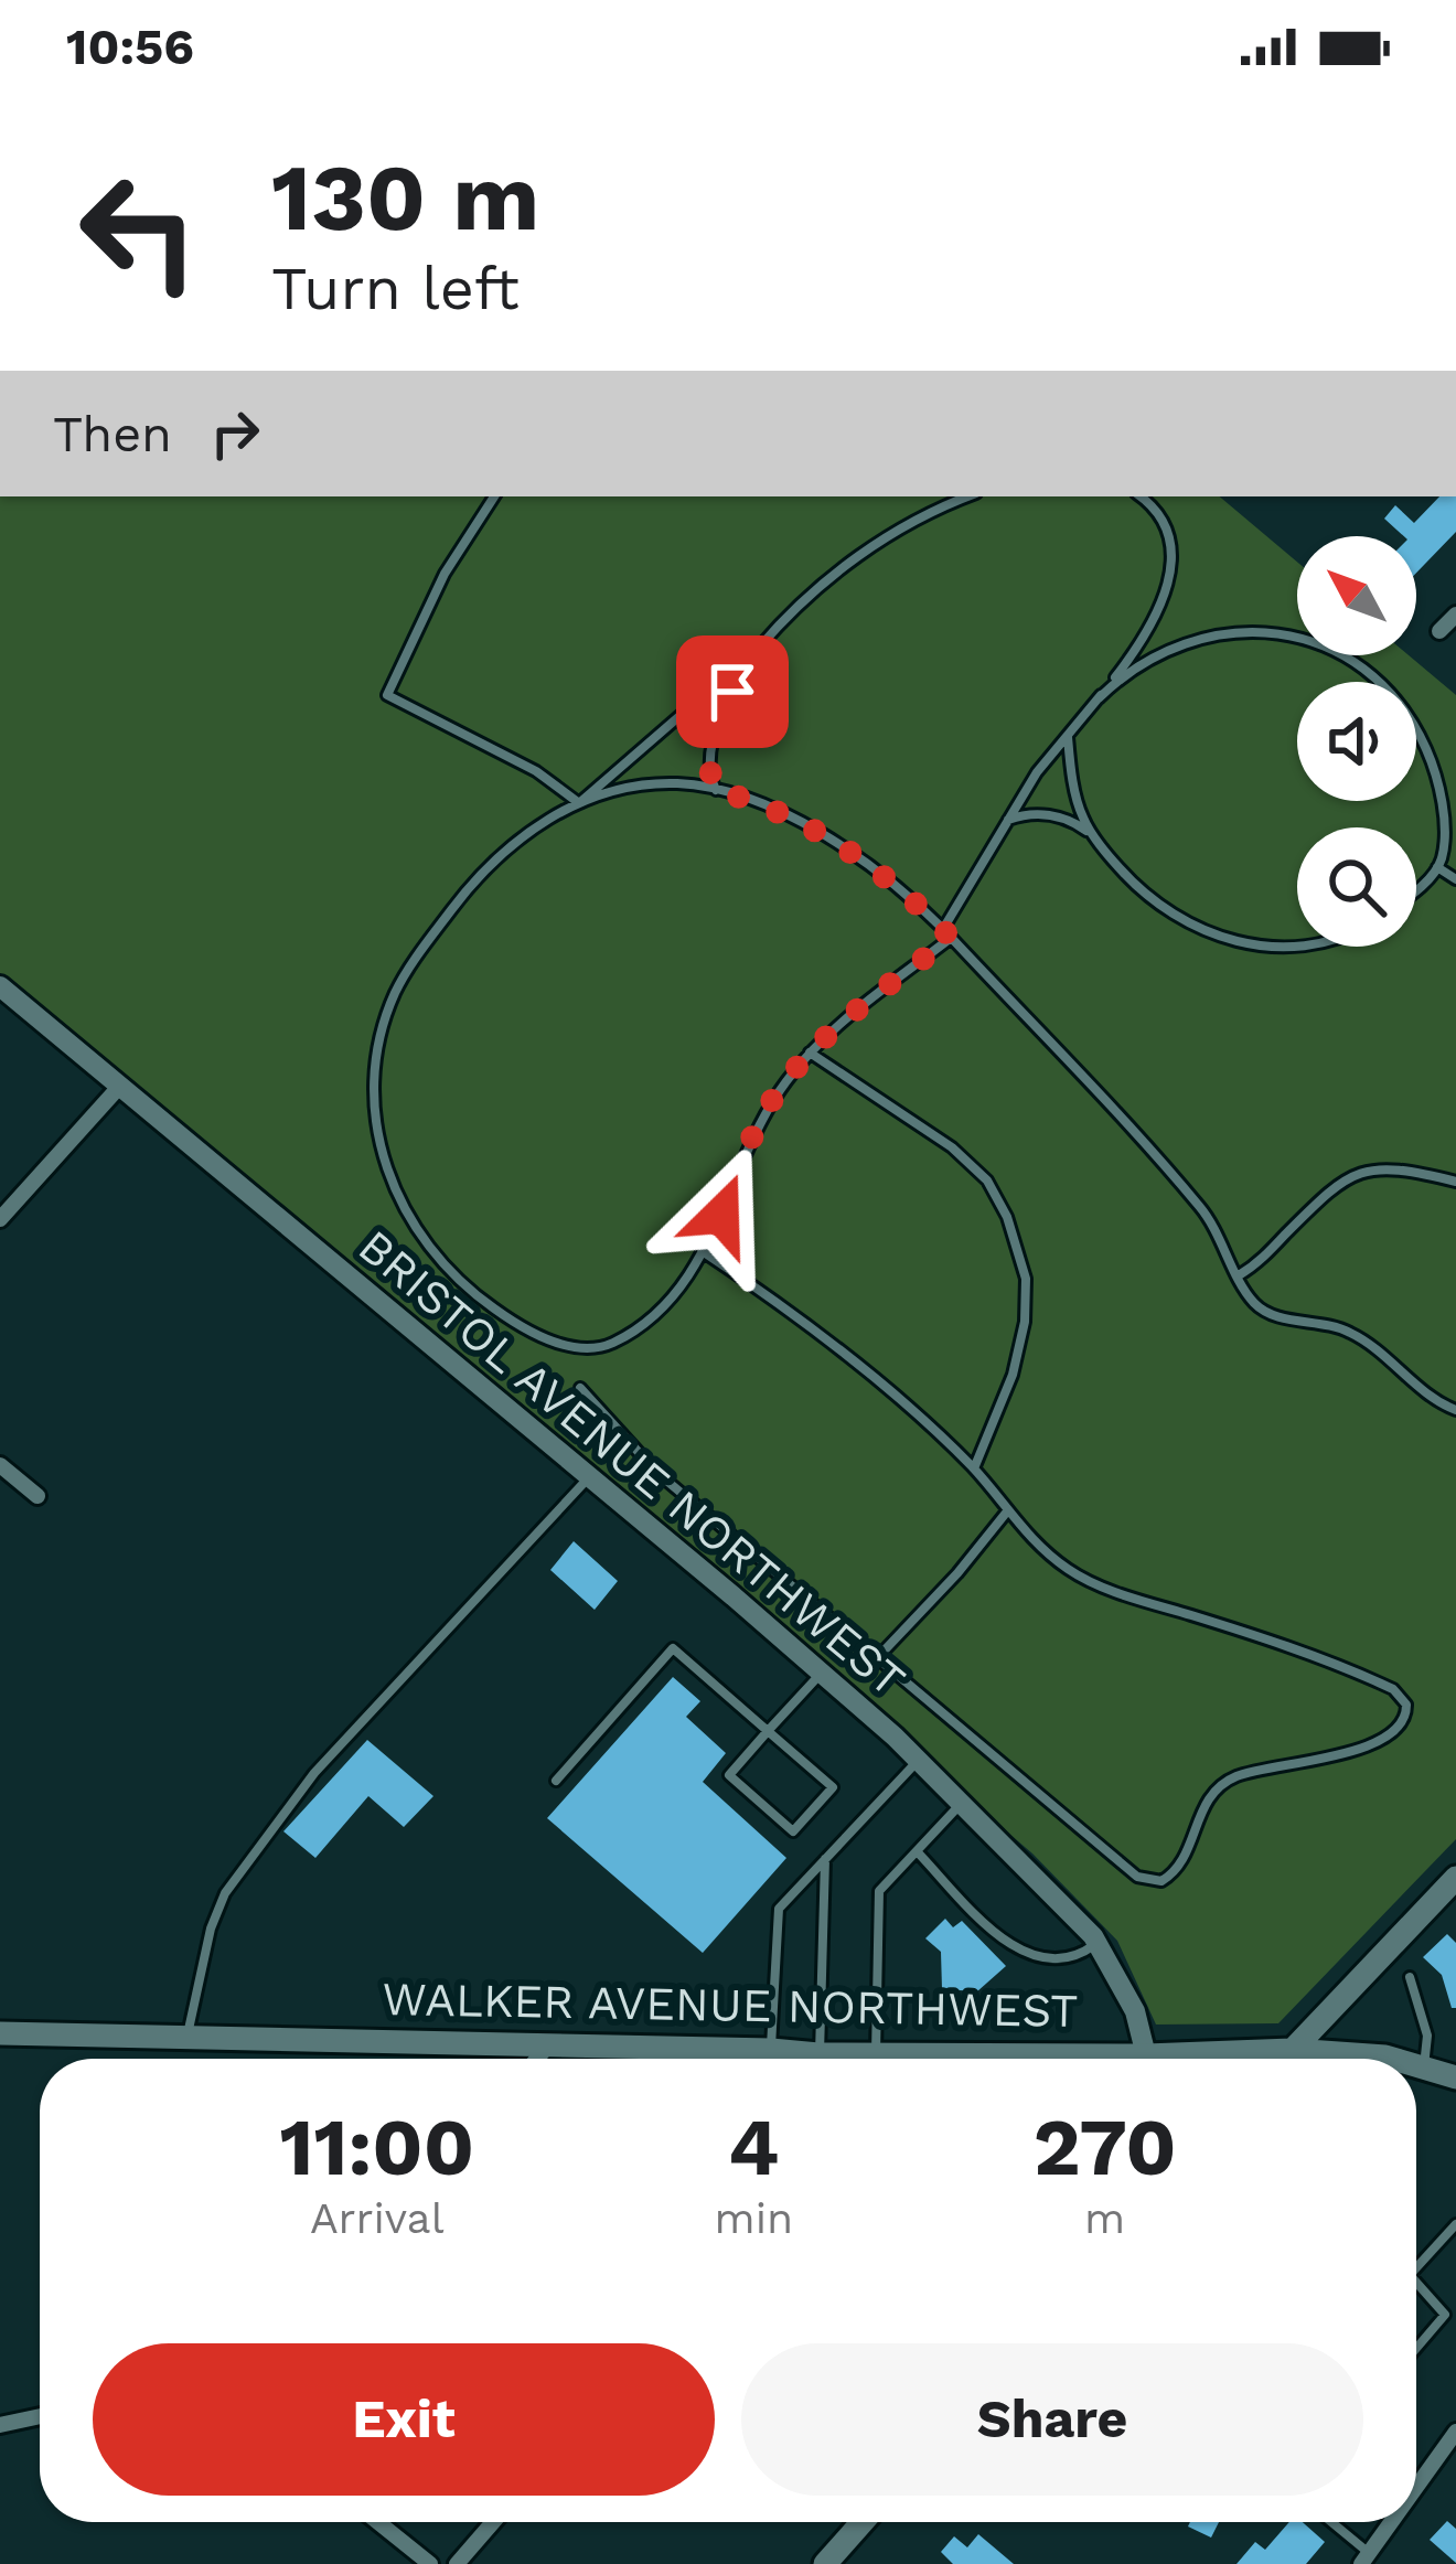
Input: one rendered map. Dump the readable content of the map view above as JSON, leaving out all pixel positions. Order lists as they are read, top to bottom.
{
  "streets": {
    "main road": ["WALKER AVENUE NORTHWEST"],
    "street": ["BRISTOL AVENUE NORTHWEST"]
  },
  "crossings": [
    ["BRISTOL AVENUE NORTHWEST", "WALKER AVENUE NORTHWEST"]
  ],
  "north": "top left",
  "page": {
    "status": "10:56",
    "turn": ["130 m", "Turn left"],
    "then": "Then",
    "eta": [
      "11:00",
      "Arrival",
      "4",
      "min",
      "270",
      "m"
    ],
    "buttons": ["Exit", "Share"]
  }
}
